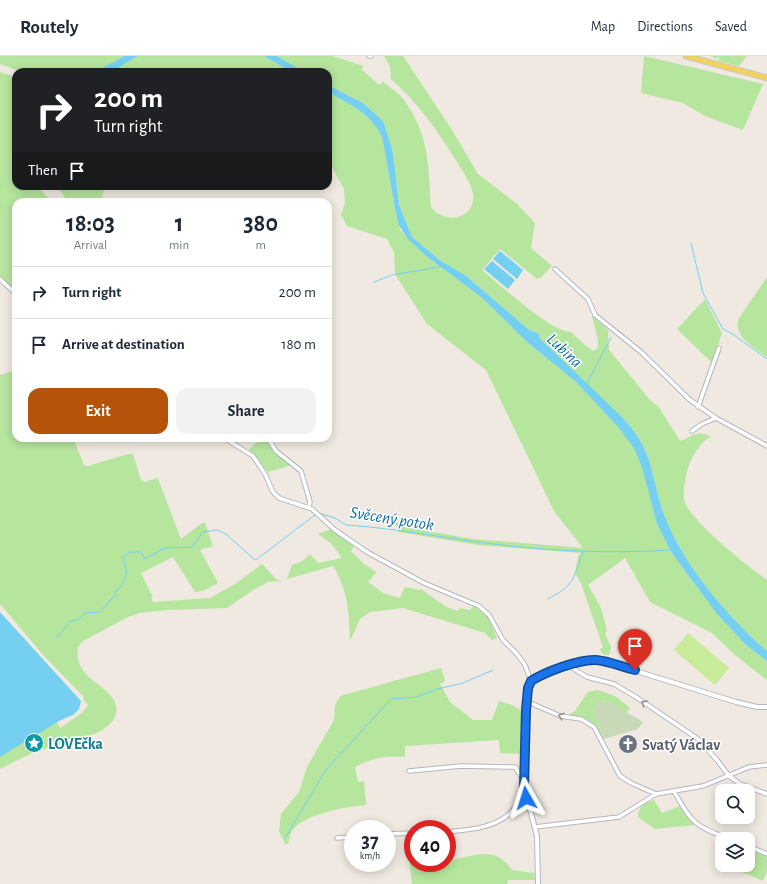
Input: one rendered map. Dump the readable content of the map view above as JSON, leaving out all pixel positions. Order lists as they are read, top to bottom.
{
  "water": ["Lubina", "Svěcený potok"],
  "places": {
    "place": ["LOVEčka"],
    "church": ["Svatý Václav"]
  },
  "page": {
    "header": "Routely",
    "nav": ["Map", "Directions", "Saved"],
    "turn": ["200 m", "Turn right"],
    "then": "Then",
    "eta": [
      "18:03",
      "Arrival",
      "1",
      "min",
      "380",
      "m"
    ],
    "list": [
      {
        "name": "Turn right",
        "value": "200 m"
      },
      {
        "name": "Arrive at destination",
        "value": "180 m"
      }
    ],
    "buttons": ["Exit", "Share"],
    "speed": "37 km/h",
    "limit": "40"
  }
}
